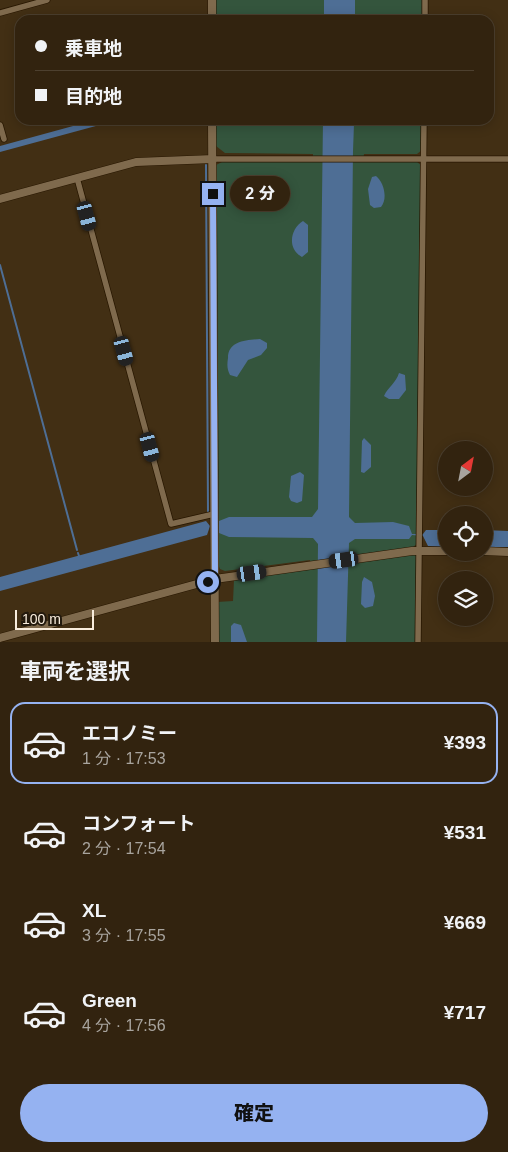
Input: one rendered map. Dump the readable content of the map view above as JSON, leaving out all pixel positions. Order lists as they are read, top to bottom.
{
  "scale_bar": "100 m",
  "north": "top right",
  "page": {
    "banner": ["乗車地", "目的地"],
    "bubble": "2 分",
    "scale": "100 m",
    "heading": "車両を選択",
    "list": [
      {
        "name": "エコノミー",
        "note": "1 分 · 17:53",
        "value": "¥393"
      },
      {
        "name": "コンフォート",
        "note": "2 分 · 17:54",
        "value": "¥531"
      },
      {
        "name": "XL",
        "note": "3 分 · 17:55",
        "value": "¥669"
      },
      {
        "name": "Green",
        "note": "4 分 · 17:56",
        "value": "¥717"
      }
    ],
    "buttons": "確定"
  }
}
